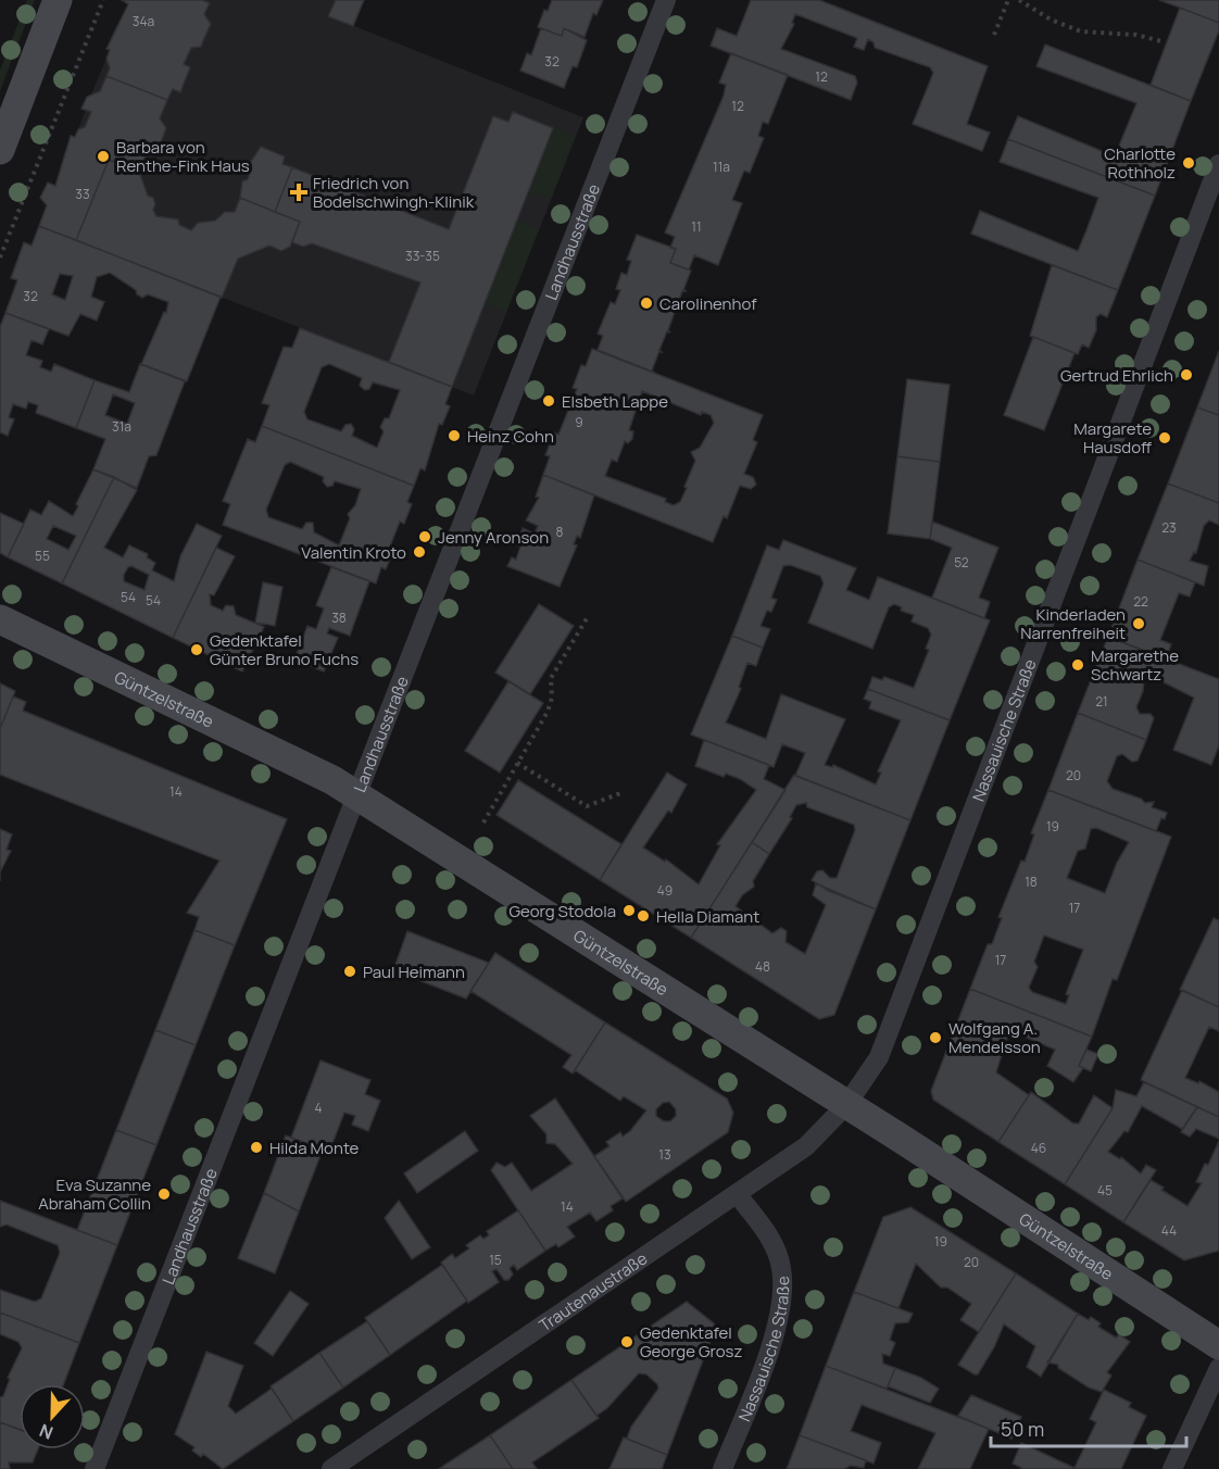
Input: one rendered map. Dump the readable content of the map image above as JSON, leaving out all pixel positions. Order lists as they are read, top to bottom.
{
  "streets": {
    "street": [
      "Landhausstraße",
      "Güntzelstraße",
      "Nassauische Straße",
      "Trautenaustraße"
    ]
  },
  "crossings": [
    ["Landhausstraße", "Güntzelstraße"],
    ["Güntzelstraße", "Nassauische Straße"],
    ["Güntzelstraße", "Trautenaustraße"],
    ["Nassauische Straße", "Trautenaustraße"]
  ],
  "places": {
    "other": [
      "Barbara von Renthe-Fink Haus",
      "Charlotte Rothholz",
      "Carolinenhof",
      "Gertrud Ehrlich",
      "Elsbeth Lappe",
      "Heinz Cohn",
      "Margarete Hausdoff",
      "Jenny Aronson",
      "Valentin Kroto",
      "Kinderladen Narrenfreiheit",
      "Gedenktafel Günter Bruno Fuchs",
      "Margarethe Schwartz",
      "Georg Stodola",
      "Hella Diamant",
      "Paul Heimann",
      "Wolfgang A. Mendelsson",
      "Hilda Monte",
      "Eva Suzanne Abraham Collin",
      "Gedenktafel George Grosz"
    ],
    "health": ["Friedrich von Bodelschwingh-Klinik"]
  },
  "house_numbers": [
    "34a",
    "32",
    "12",
    "12",
    "11a",
    "33",
    "11",
    "33-35",
    "32",
    "9",
    "31a",
    "23",
    "8",
    "55",
    "52",
    "54",
    "54",
    "22",
    "38",
    "21",
    "20",
    "14",
    "19",
    "18",
    "49",
    "17",
    "17",
    "48",
    "4",
    "46",
    "13",
    "45",
    "14",
    "44",
    "19",
    "15",
    "20"
  ],
  "scale_bar": "50 m",
  "north": "bottom"
}
